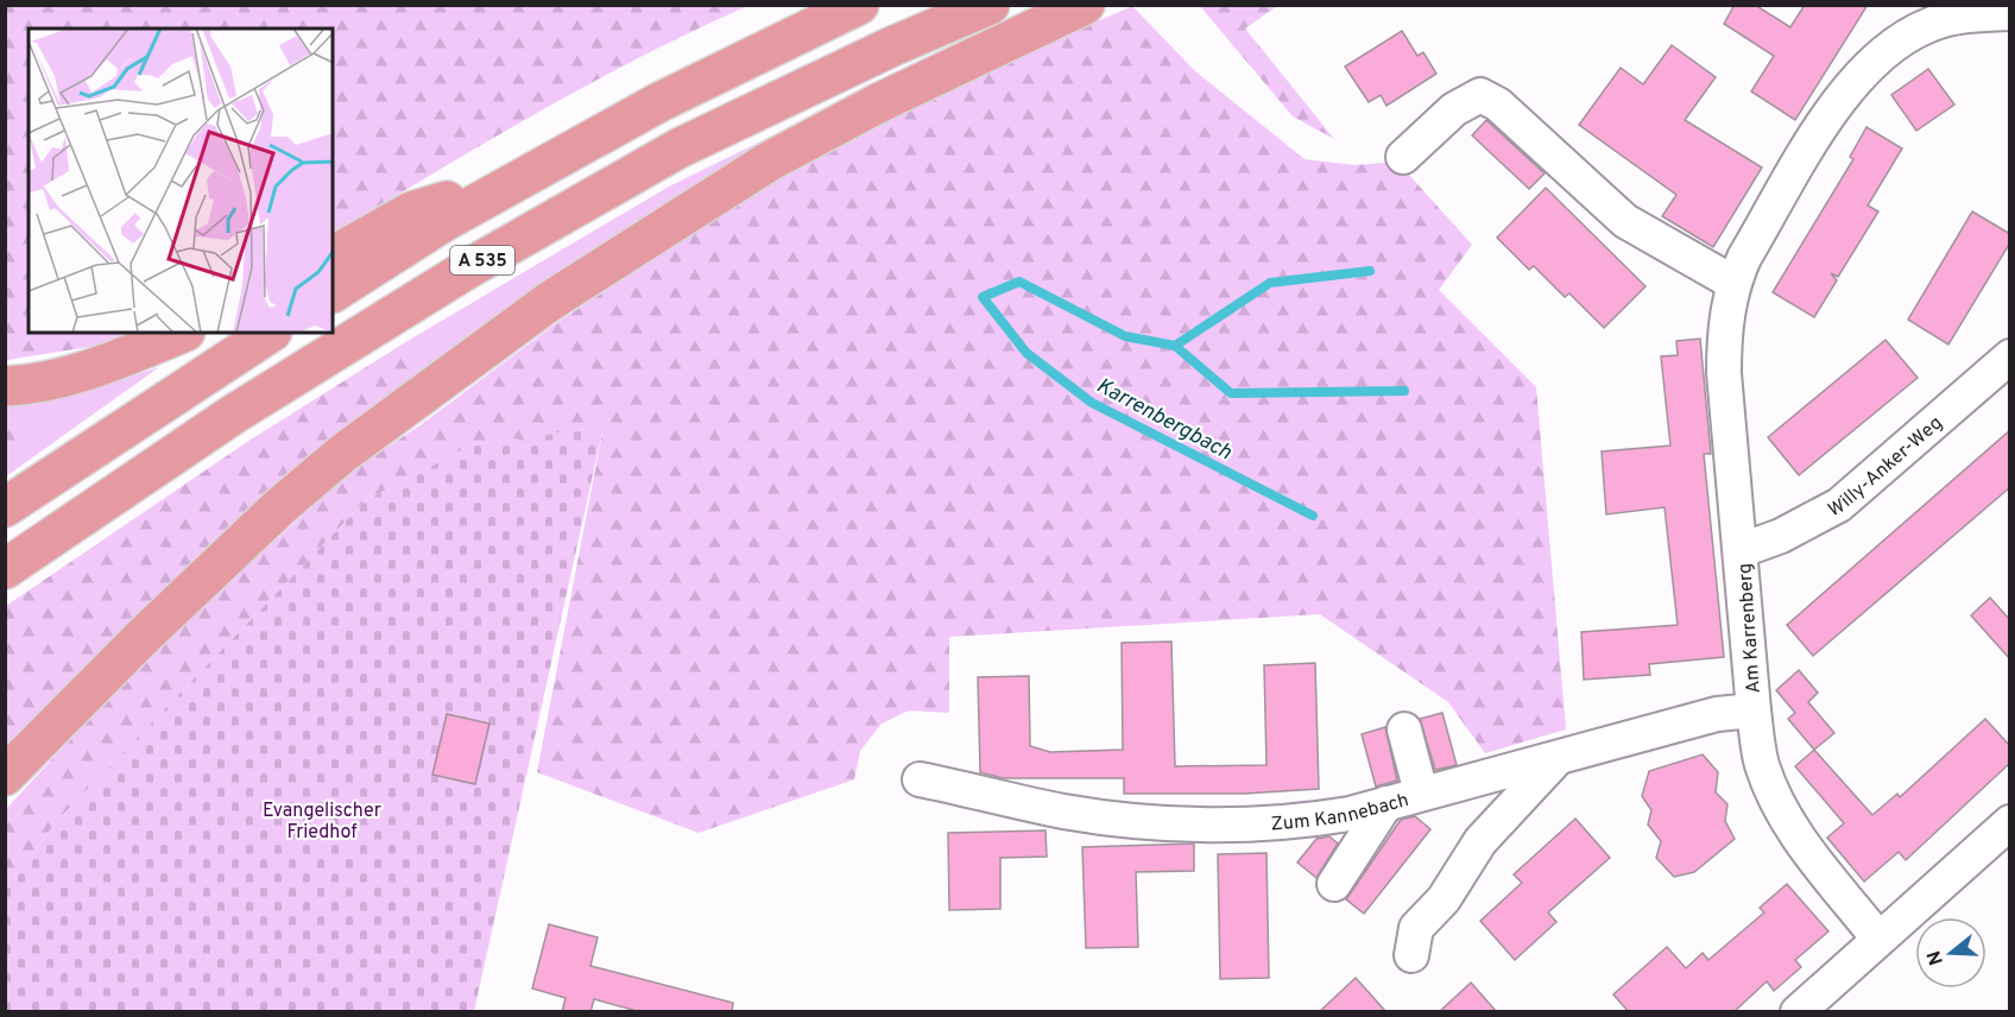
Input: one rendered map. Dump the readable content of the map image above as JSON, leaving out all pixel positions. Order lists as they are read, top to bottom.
{
  "streets": {
    "highway": ["A 535"],
    "street": ["Willy-Anker-Weg", "Am Karrenberg", "Zum Kannebach"]
  },
  "crossings": [
    ["Willy-Anker-Weg", "Am Karrenberg"],
    ["Am Karrenberg", "Zum Kannebach"]
  ],
  "water": ["Karrenbergbach"],
  "parks": ["Evangelischer Friedhof"],
  "north": "left"
}
